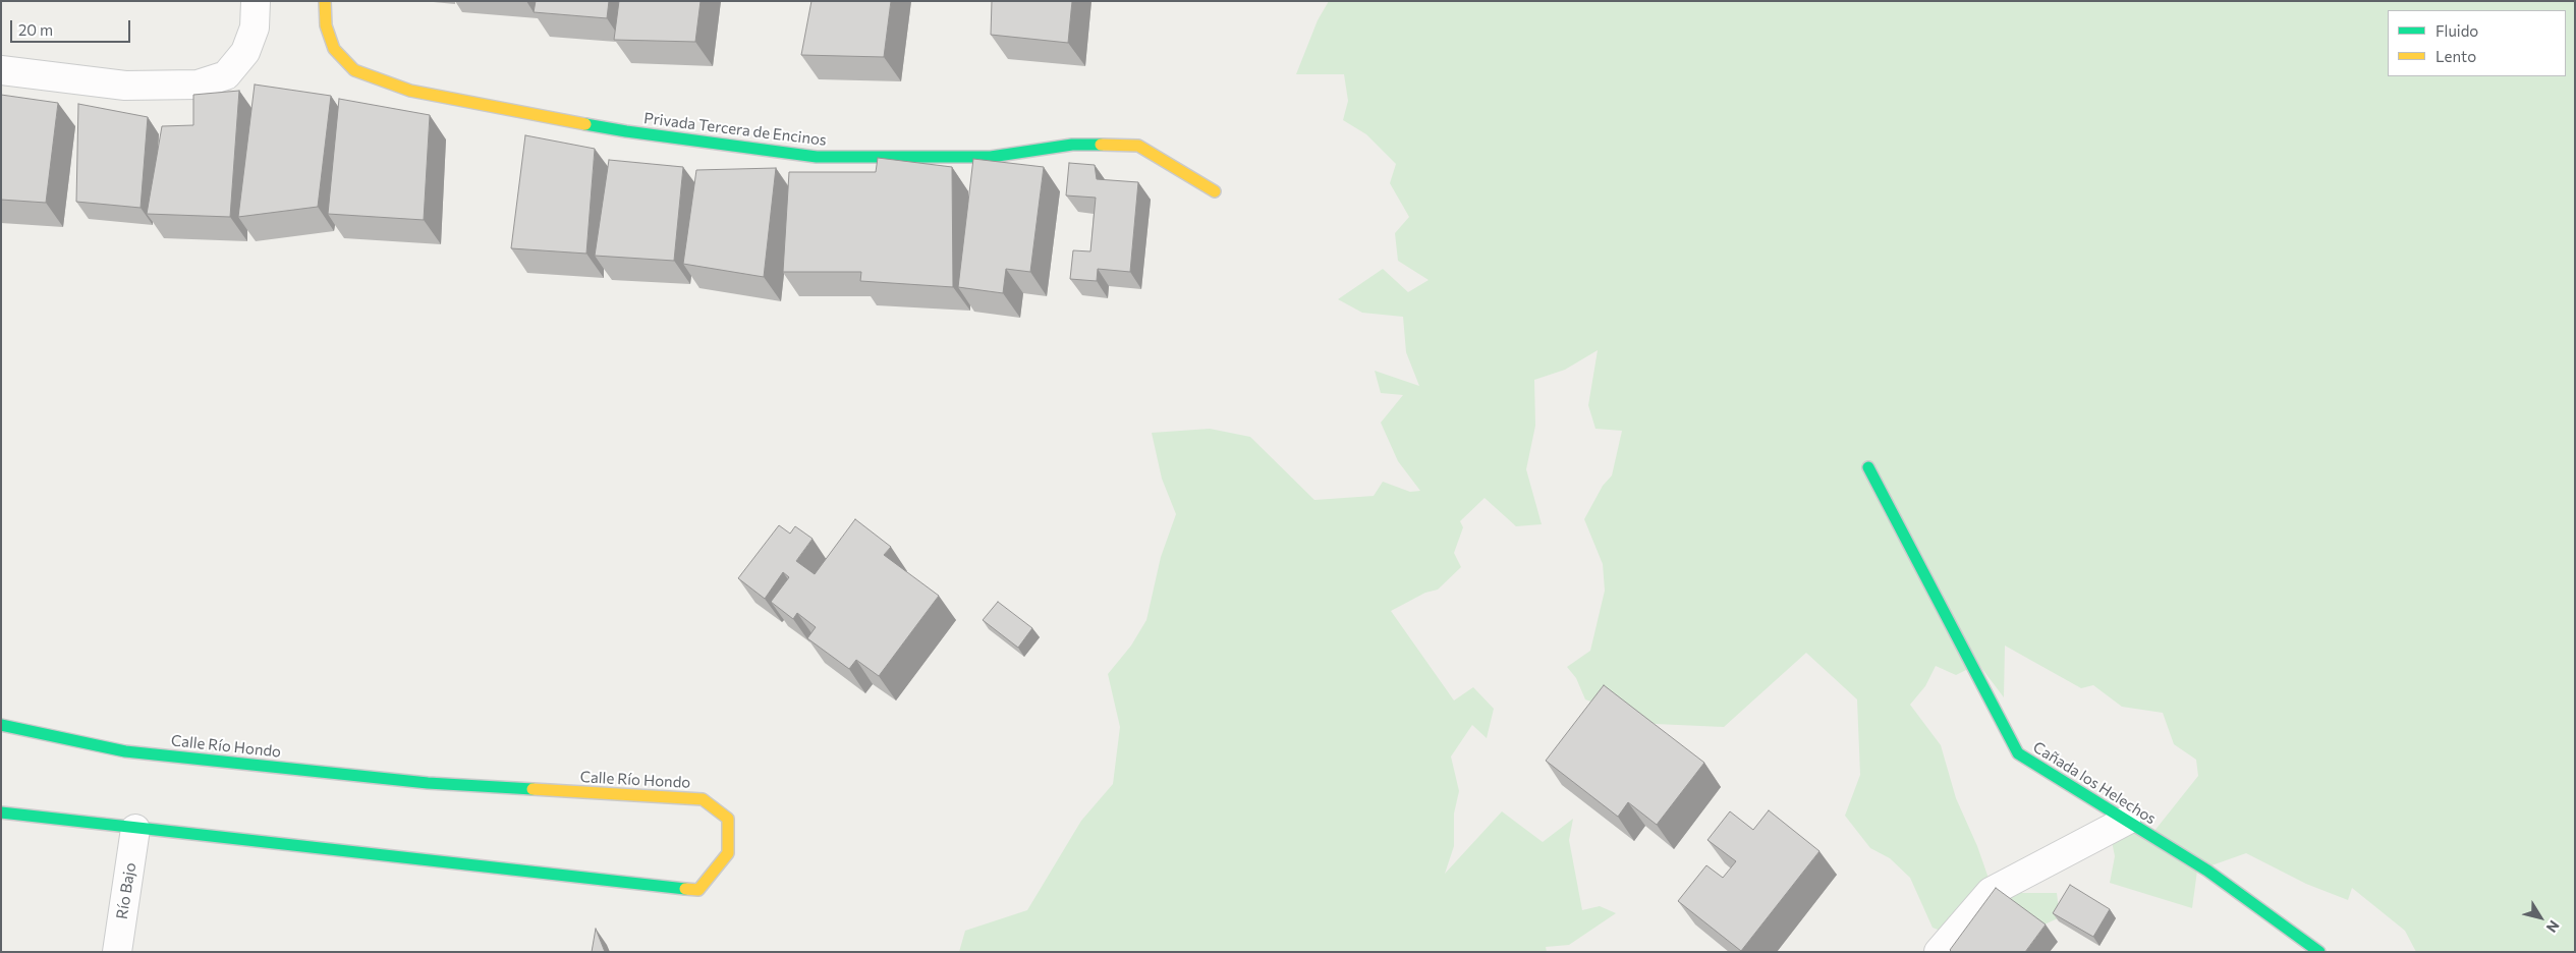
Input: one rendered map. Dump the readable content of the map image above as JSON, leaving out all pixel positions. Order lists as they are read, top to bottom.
{
  "streets": {
    "street": [
      "Privada Tercera de Encinos",
      "Calle Río Hondo",
      "Cañada los Helechos",
      "Río Bajo"
    ]
  },
  "crossings": [
    ["Calle Río Hondo", "Río Bajo"]
  ],
  "legend": ["Fluido", "Lento"],
  "scale_bar": "20 m",
  "north": "bottom right"
}
